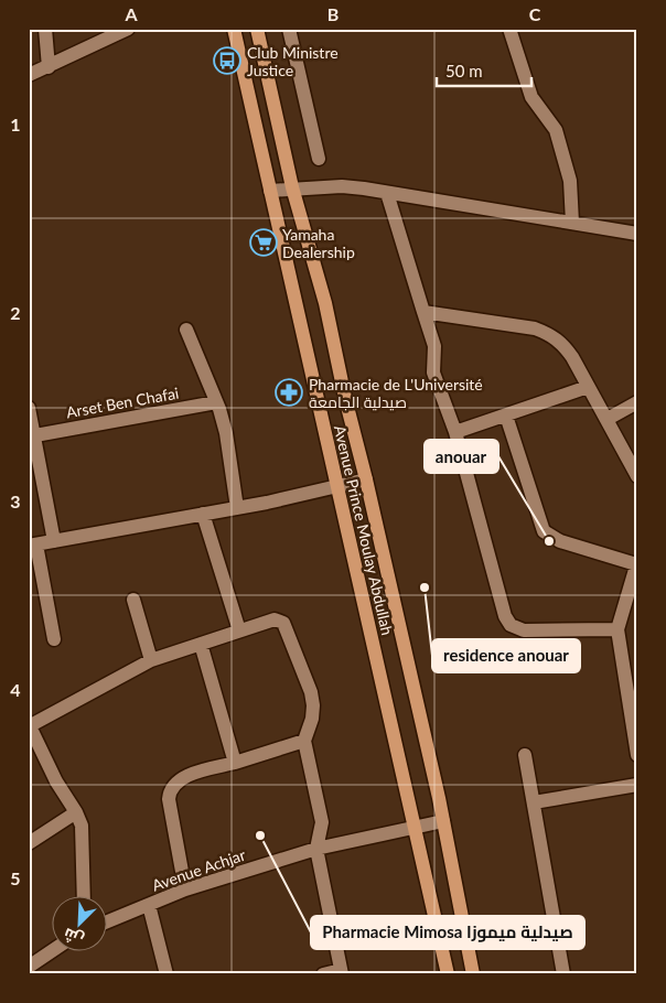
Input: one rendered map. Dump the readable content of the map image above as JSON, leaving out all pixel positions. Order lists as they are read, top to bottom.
{
  "streets": {
    "main road": ["Avenue Prince Moulay Abdullah"],
    "street": ["Arset Ben Chafai", "Avenue Achjar"]
  },
  "crossings": [
    ["Avenue Prince Moulay Abdullah", "Avenue Achjar"]
  ],
  "places": {
    "bus stop": ["Club Ministre Justice"],
    "supermarket": ["Yamaha Dealership"],
    "pharmacy": ["Pharmacie de L'Université صيدلية الجامعة"],
    "other": ["anouar", "residence anouar", "Pharmacie Mimosa صيدلية ميموزا"]
  },
  "scale_bar": "50 m",
  "north": "bottom left",
  "grid": {
    "columns": ["A", "B", "C"],
    "rows": [
      "1",
      "2",
      "3",
      "4",
      "5"
    ]
  }
}
